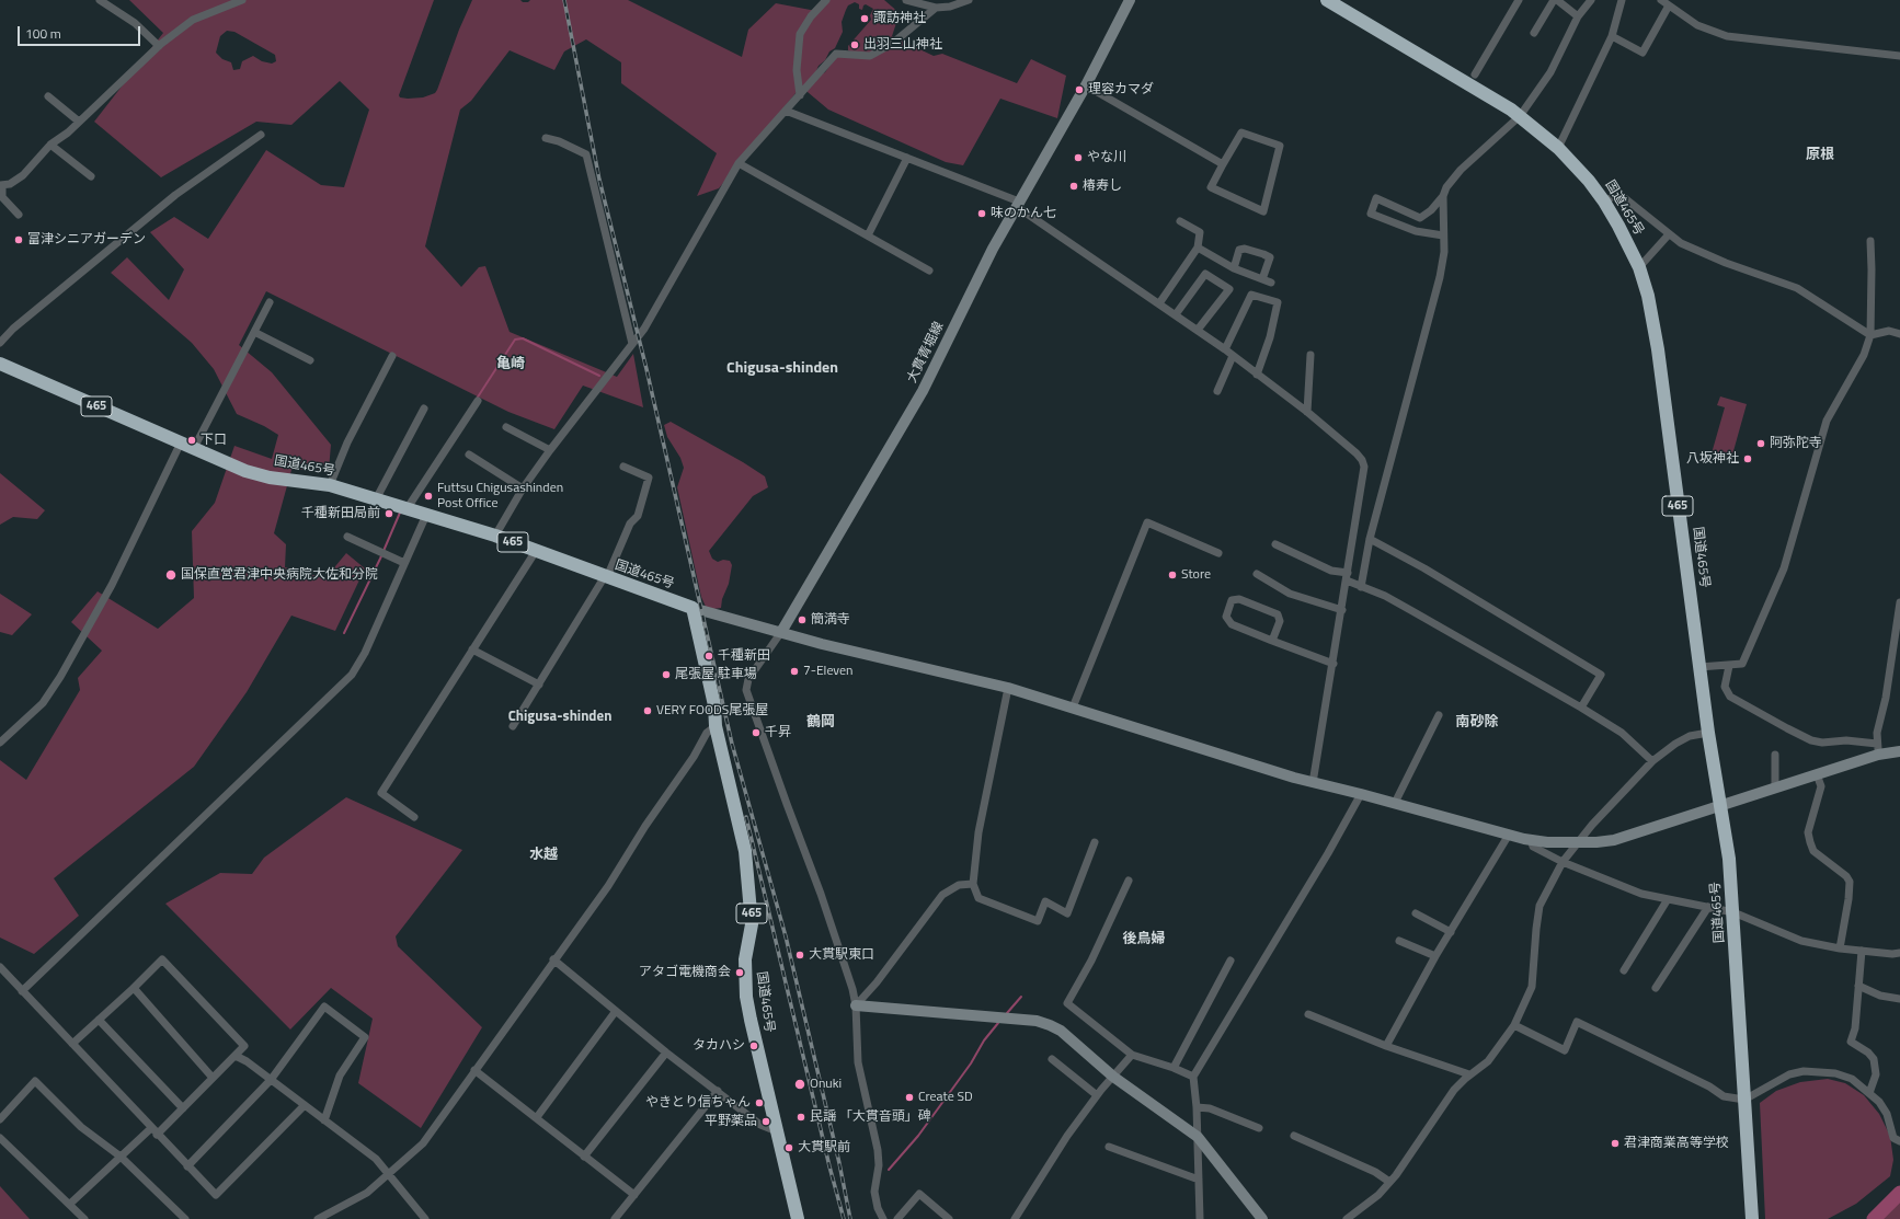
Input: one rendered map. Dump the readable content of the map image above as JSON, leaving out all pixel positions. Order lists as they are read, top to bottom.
{
  "streets": {
    "highway": ["国道465号", "465"],
    "street": ["大貫青堀線"]
  },
  "districts": [
    "原根",
    "亀崎",
    "Chigusa-shinden",
    "Chigusa-shinden",
    "鶴岡",
    "南砂除",
    "水越",
    "後鳥婦"
  ],
  "places": [
    "諏訪神社",
    "出羽三山神社",
    "理容カマダ",
    "やな川",
    "椿寿し",
    "味のかん七",
    "富津シニアガーデン",
    "下口",
    "阿弥陀寺",
    "八坂神社",
    "Futtsu Chigusashinden Post Office",
    "千種新田局前",
    "国保直営君津中央病院大佐和分院",
    "Store",
    "簡満寺",
    "千種新田",
    "7-Eleven",
    "尾張屋 駐車場",
    "VERY FOODS尾張屋",
    "千昇",
    "大貫駅東口",
    "アタゴ電機商会",
    "タカハシ",
    "Onuki",
    "Create SD",
    "やきとり信ちゃん",
    "民謡 「大貫音頭」碑",
    "平野薬品",
    "君津商業高等学校",
    "大貫駅前"
  ],
  "scale_bar": "100 m"
}
